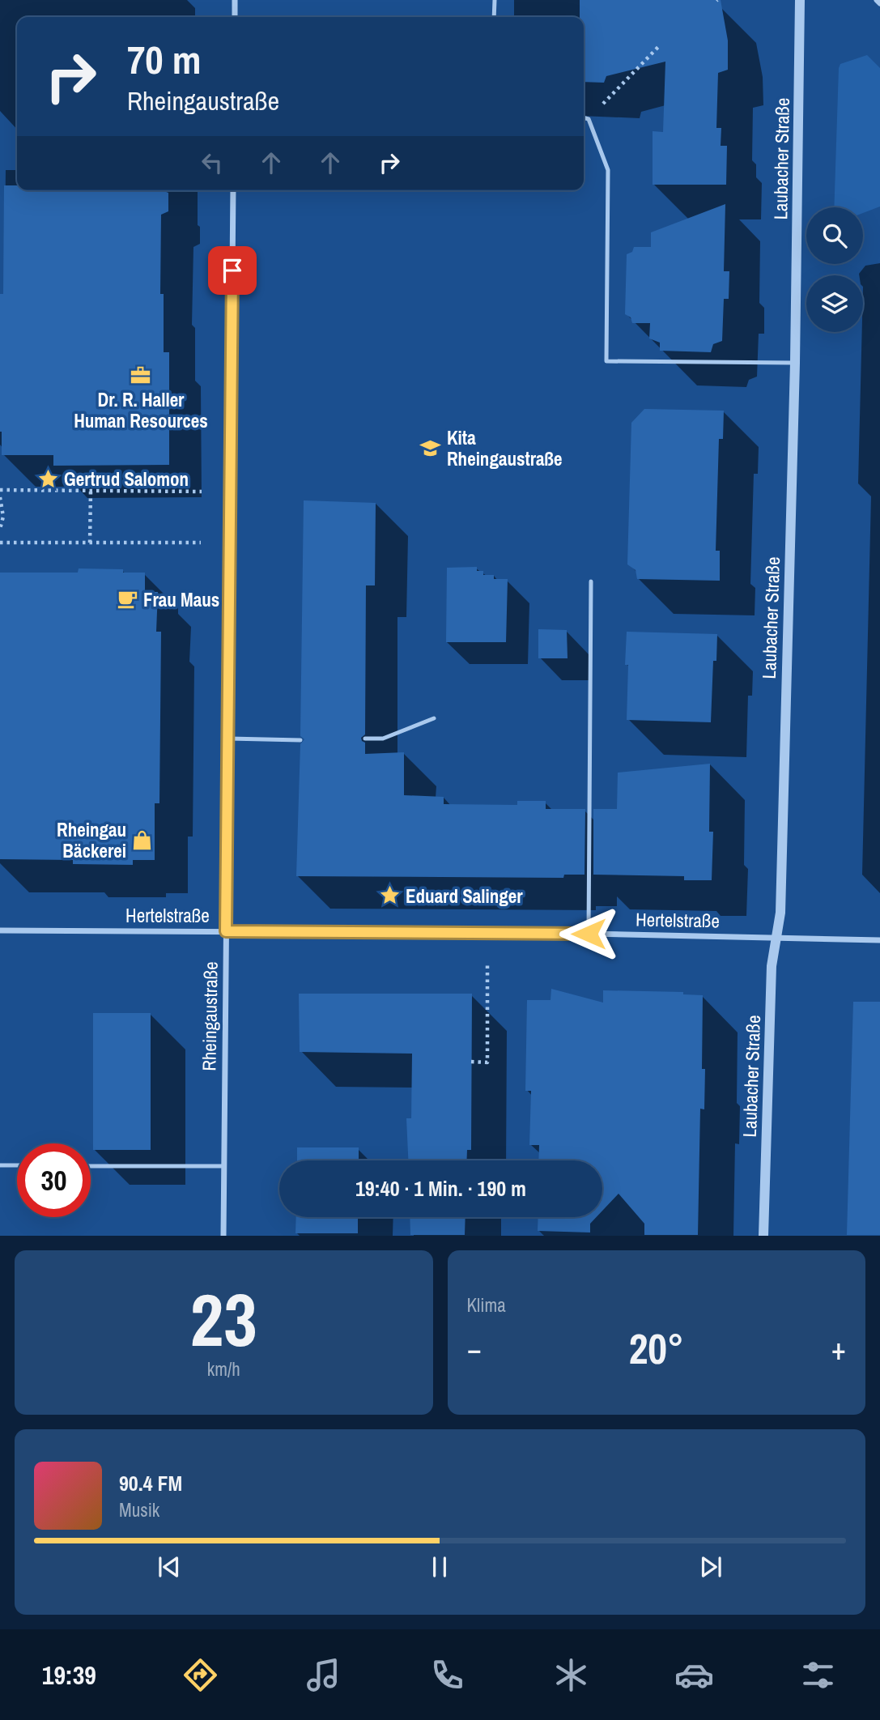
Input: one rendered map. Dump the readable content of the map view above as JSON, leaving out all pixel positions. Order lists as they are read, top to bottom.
{
  "streets": {
    "street": ["Laubacher Straße", "Hertelstraße", "Rheingaustraße"]
  },
  "crossings": [
    ["Laubacher Straße", "Hertelstraße"],
    ["Hertelstraße", "Rheingaustraße"]
  ],
  "places": {
    "office": ["Dr. R. Haller Human Resources"],
    "school or university": ["Kita Rheingaustraße"],
    "place": ["Gertrud Salomon", "Eduard Salinger"],
    "cafe": ["Frau Maus"],
    "shop": ["Rheingau Bäckerei"]
  },
  "page": {
    "turn": ["70 m", "Rheingaustraße"],
    "limit": "30",
    "trip": "19:40 · 1 Min. · 190 m",
    "tile": [
      ["23", "km/h"],
      "Klima"
    ],
    "heat": ["−", "20°", "+"],
    "song": ["90.4 FM", "Musik"],
    "tabs": "19:39"
  }
}
